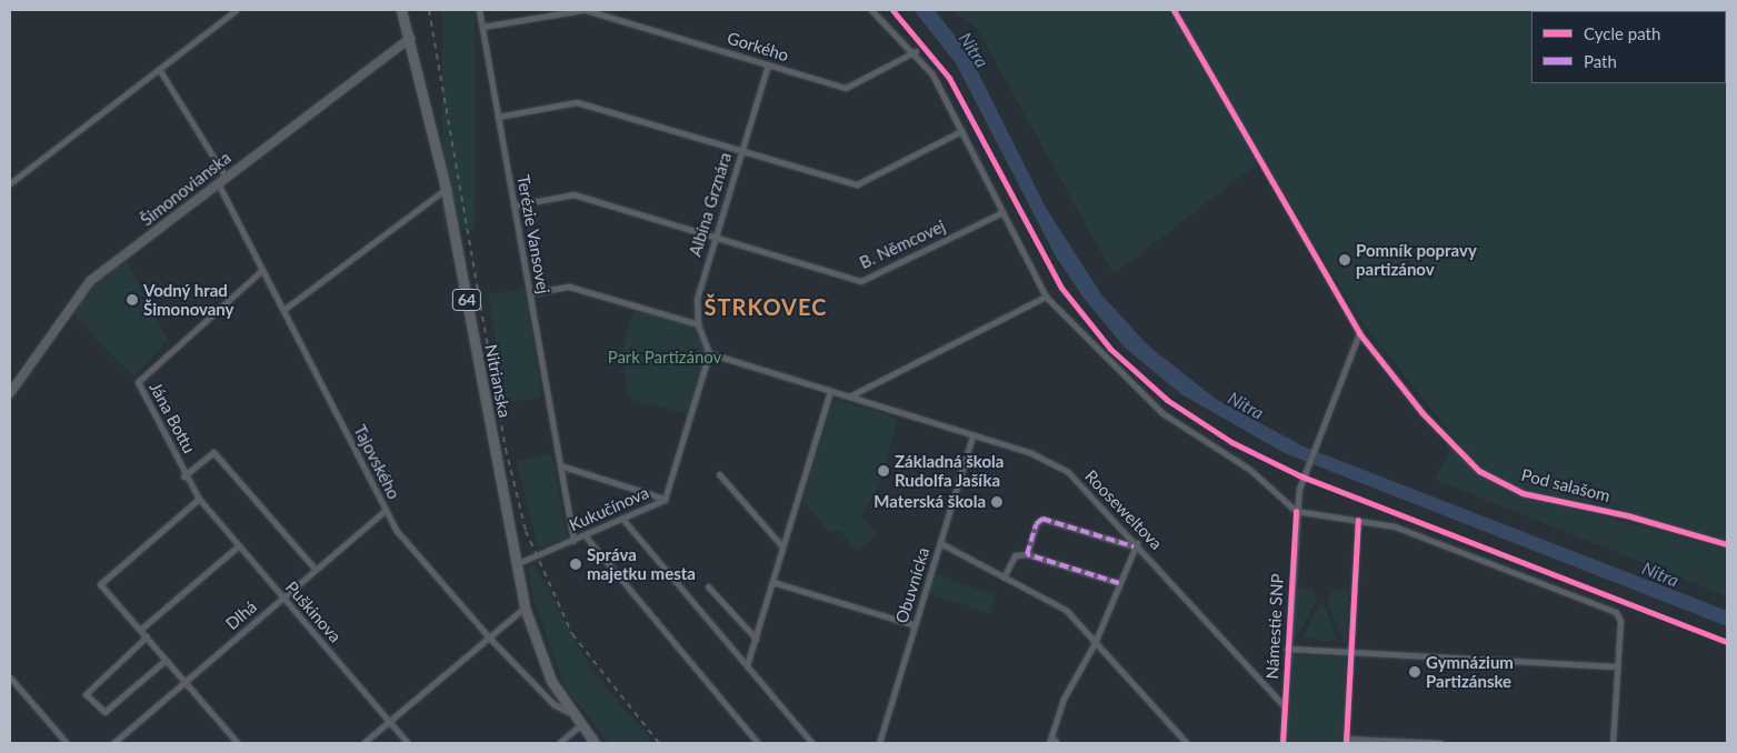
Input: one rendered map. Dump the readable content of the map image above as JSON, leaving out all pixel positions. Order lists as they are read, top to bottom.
{
  "streets": {
    "main road": ["64", "Nitrianska"],
    "street": [
      "Gorkého",
      "Šimonovianska",
      "Albína Grznára",
      "Terézie Vansovej",
      "B. Němcovej",
      "Jána Bottu",
      "Tajovského",
      "Pod salašom",
      "Kukučínova",
      "Rooseweltova",
      "Obuvnícka",
      "Puškinova",
      "Dlhá",
      "Námestie SNP"
    ]
  },
  "crossings": [
    ["Gorkého", "Albína Grznára"],
    ["Gorkého", "Terézie Vansovej"],
    ["Šimonovianska", "Nitrianska"],
    ["Šimonovianska", "Tajovského"],
    ["Albína Grznára", "B. Němcovej"],
    ["Albína Grznára", "Kukučínova"],
    ["Albína Grznára", "Rooseweltova"],
    ["Terézie Vansovej", "B. Němcovej"],
    ["Terézie Vansovej", "Kukučínova"],
    ["Nitrianska", "Tajovského"],
    ["Nitrianska", "Kukučínova"],
    ["Jána Bottu", "Tajovského"],
    ["Jána Bottu", "Puškinova"],
    ["Tajovského", "Dlhá"],
    ["Pod salašom", "Námestie SNP"],
    ["Kukučínova", "Rooseweltova"],
    ["Rooseweltova", "Obuvnícka"],
    ["Rooseweltova", "Námestie SNP"],
    ["Puškinova", "Dlhá"]
  ],
  "districts": ["ŠTRKOVEC"],
  "water": ["Nitra"],
  "parks": ["Park Partizánov"],
  "places": [
    "Pomník popravy partizánov",
    "Vodný hrad Šimonovany",
    "Základná škola Rudolfa Jašíka",
    "Materská škola",
    "Správa majetku mesta",
    "Gymnázium Partizánske"
  ],
  "legend": ["Cycle path", "Path"]
}
